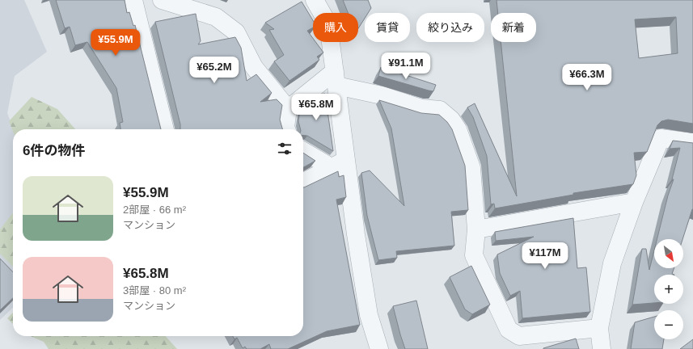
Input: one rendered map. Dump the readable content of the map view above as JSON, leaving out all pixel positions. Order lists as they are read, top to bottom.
{
  "north": "bottom right",
  "page": {
    "chip": [
      "購入",
      "賃貸",
      "絞り込み",
      "新着"
    ],
    "price": [
      "¥55.9M",
      "¥91.1M",
      "¥65.2M",
      "¥66.3M",
      "¥65.8M",
      "¥117M"
    ],
    "heading": "6件の物件",
    "list": [
      {
        "name": "¥55.9M",
        "note": "2部屋 · 66 m² · マンション"
      },
      {
        "name": "¥65.8M",
        "note": "3部屋 · 80 m² · マンション"
      }
    ],
    "map_buttons": ["+", "−"]
  }
}
